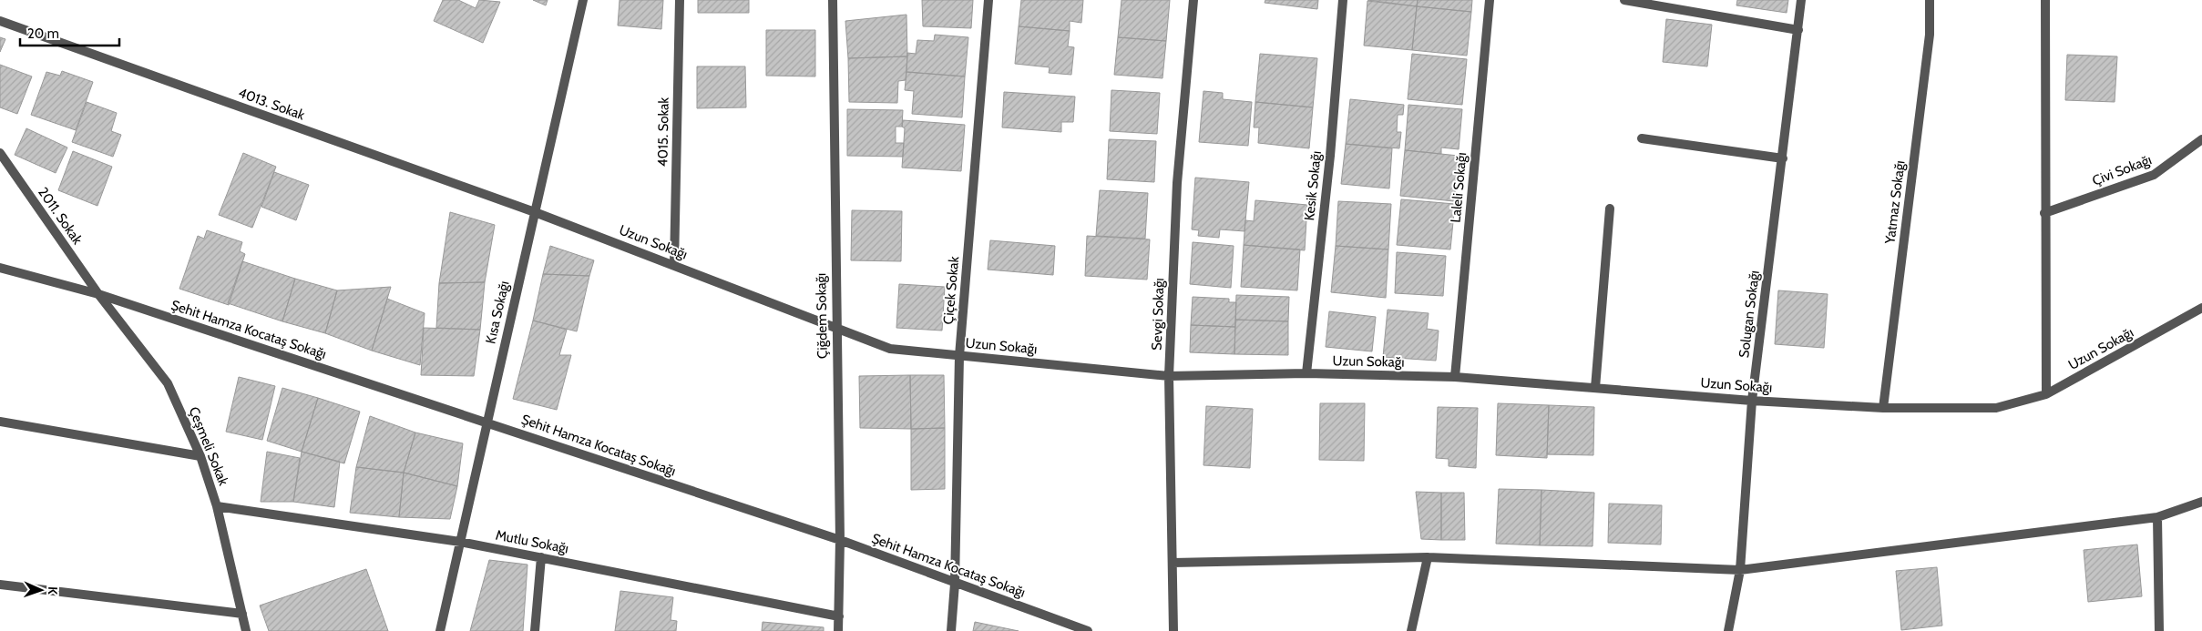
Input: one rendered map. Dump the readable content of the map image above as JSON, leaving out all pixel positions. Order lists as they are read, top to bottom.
{
  "streets": {
    "street": [
      "4013. Sokak",
      "4015. Sokak",
      "Çivi Sokağı",
      "Kesik Sokağı",
      "Laleli Sokağı",
      "Yatmaz Sokağı",
      "2011. Sokak",
      "Uzun Sokağı",
      "Çiçek Sokak",
      "Kısa Sokağı",
      "Sevgi Sokağı",
      "Solugan Sokağı",
      "Çiğdem Sokağı",
      "Şehit Hamza Kocataş Sokağı",
      "Çeşmeli Sokak",
      "Mutlu Sokağı"
    ]
  },
  "crossings": [
    ["4013. Sokak", "Uzun Sokağı"],
    ["4013. Sokak", "Kısa Sokağı"],
    ["4015. Sokak", "Uzun Sokağı"],
    ["Kesik Sokağı", "Uzun Sokağı"],
    ["Laleli Sokağı", "Uzun Sokağı"],
    ["Yatmaz Sokağı", "Uzun Sokağı"],
    ["2011. Sokak", "Şehit Hamza Kocataş Sokağı"],
    ["2011. Sokak", "Çeşmeli Sokak"],
    ["Uzun Sokağı", "Çiçek Sokak"],
    ["Uzun Sokağı", "Kısa Sokağı"],
    ["Uzun Sokağı", "Sevgi Sokağı"],
    ["Uzun Sokağı", "Solugan Sokağı"],
    ["Uzun Sokağı", "Çiğdem Sokağı"],
    ["Çiçek Sokak", "Şehit Hamza Kocataş Sokağı"],
    ["Kısa Sokağı", "Şehit Hamza Kocataş Sokağı"],
    ["Kısa Sokağı", "Mutlu Sokağı"],
    ["Çiğdem Sokağı", "Şehit Hamza Kocataş Sokağı"],
    ["Çiğdem Sokağı", "Mutlu Sokağı"],
    ["Şehit Hamza Kocataş Sokağı", "Çeşmeli Sokak"],
    ["Çeşmeli Sokak", "Mutlu Sokağı"]
  ],
  "scale_bar": "20 m",
  "north": "right"
}
